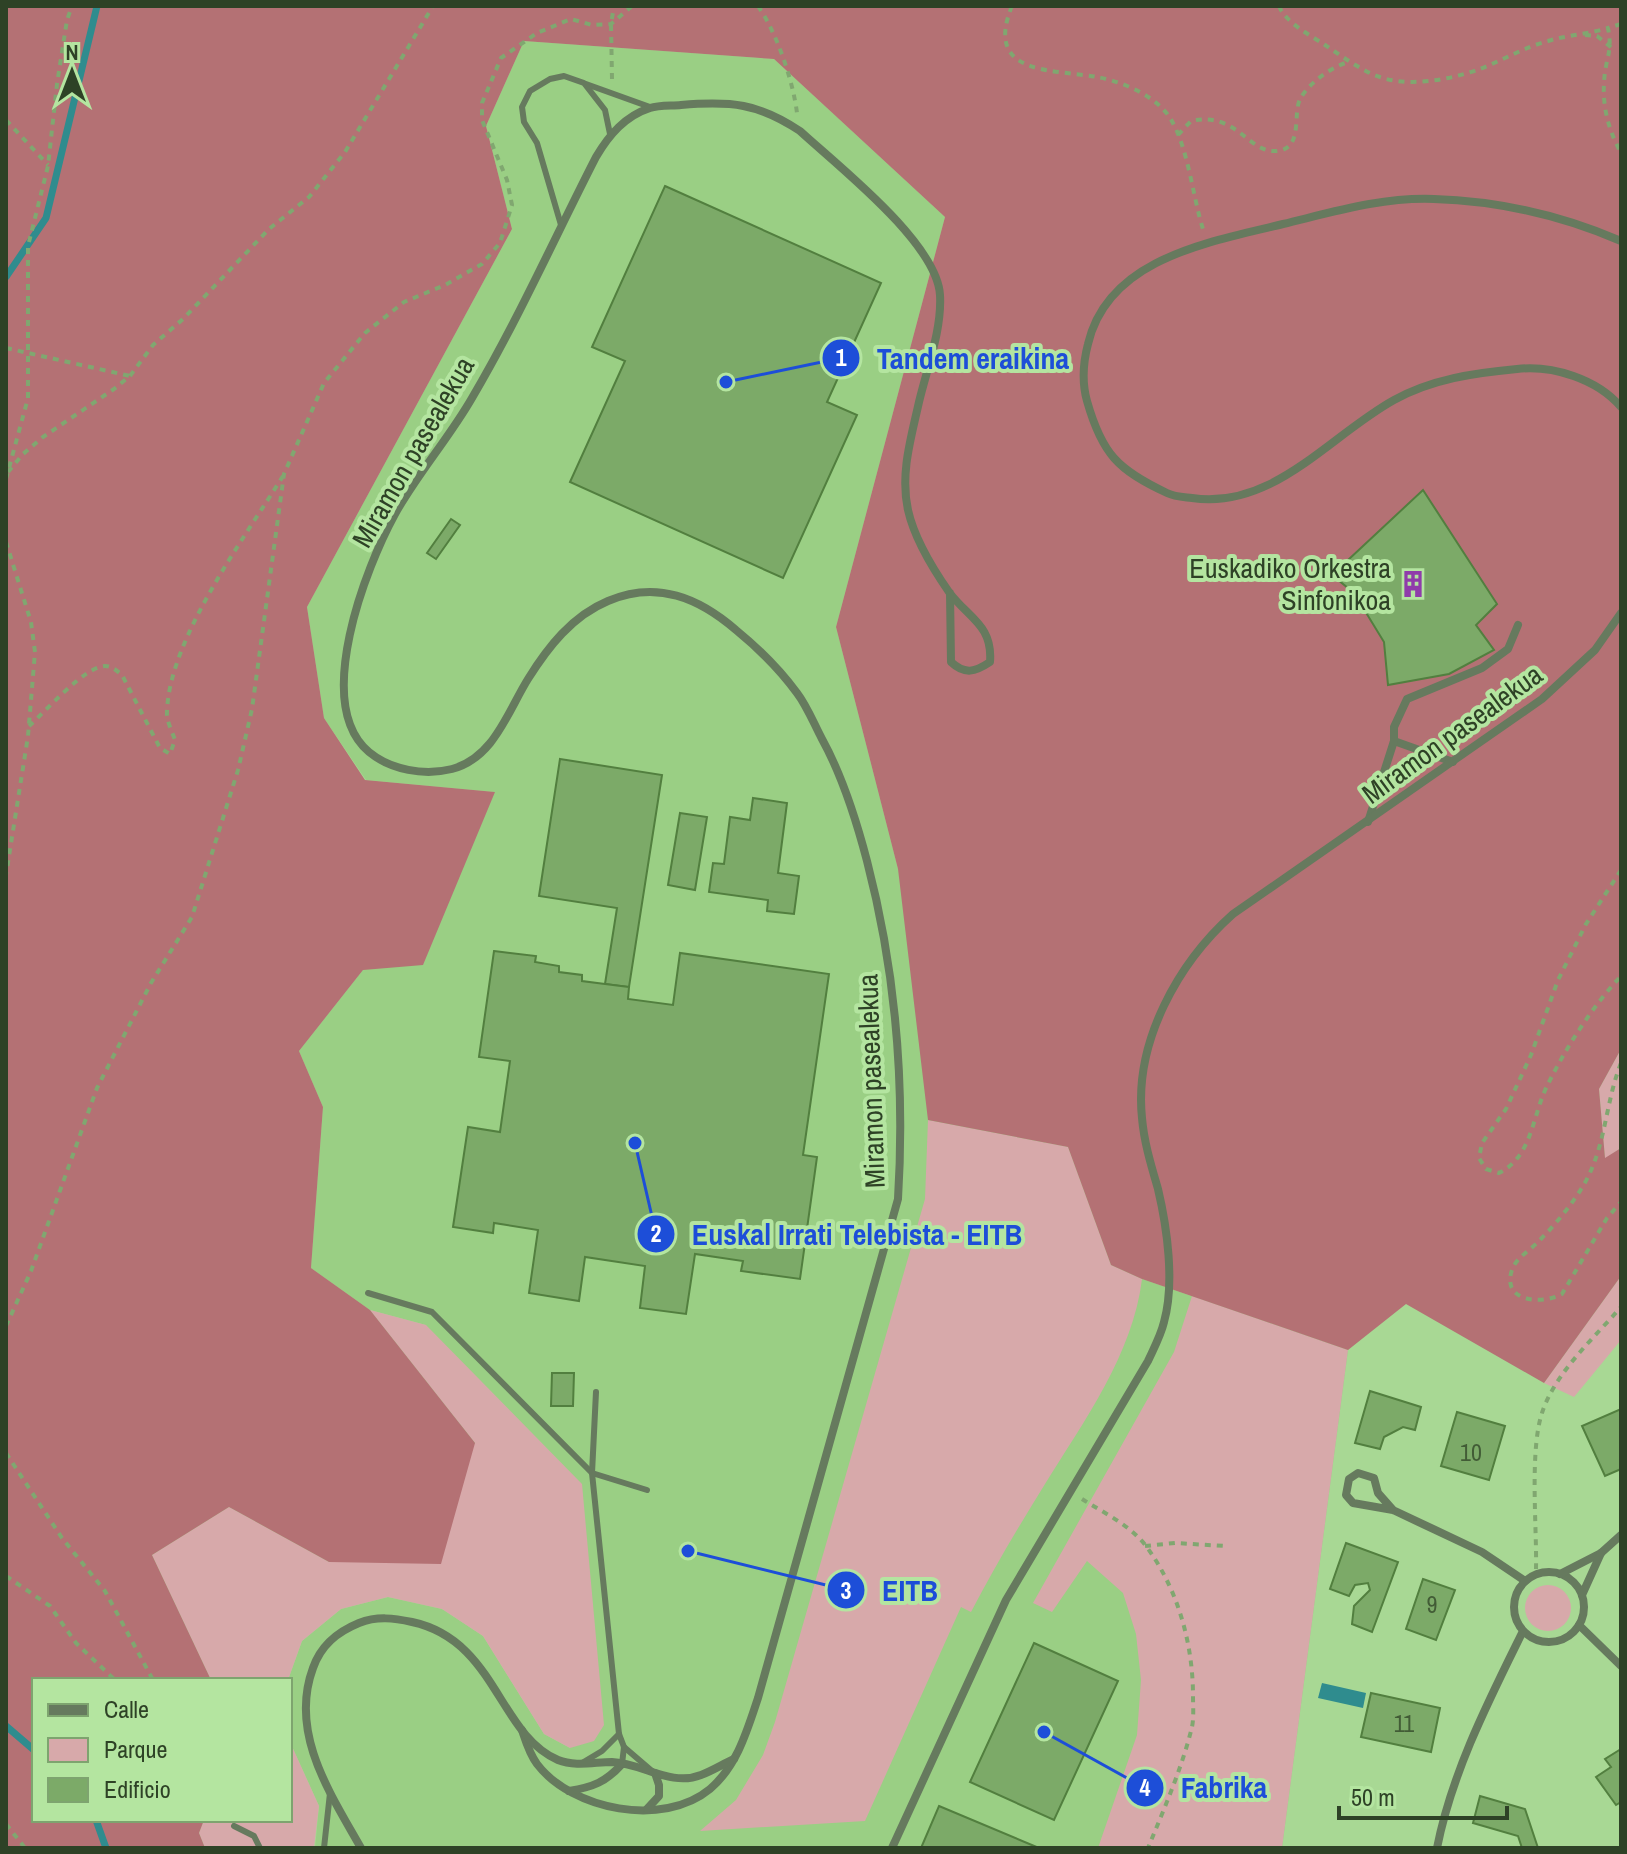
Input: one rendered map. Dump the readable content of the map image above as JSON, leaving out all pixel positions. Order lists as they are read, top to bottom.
{
  "streets": {
    "street": ["Miramon pasealekua"]
  },
  "places": {
    "other": [
      "Tandem eraikina",
      "Euskal Irrati Telebista - EITB",
      "EITB",
      "Fabrika"
    ],
    "building": ["Euskadiko Orkestra Sinfonikoa"]
  },
  "house_numbers": ["10", "9", "11"],
  "legend": ["Calle", "Parque", "Edificio"],
  "scale_bar": "50 m",
  "north": "top"
}
